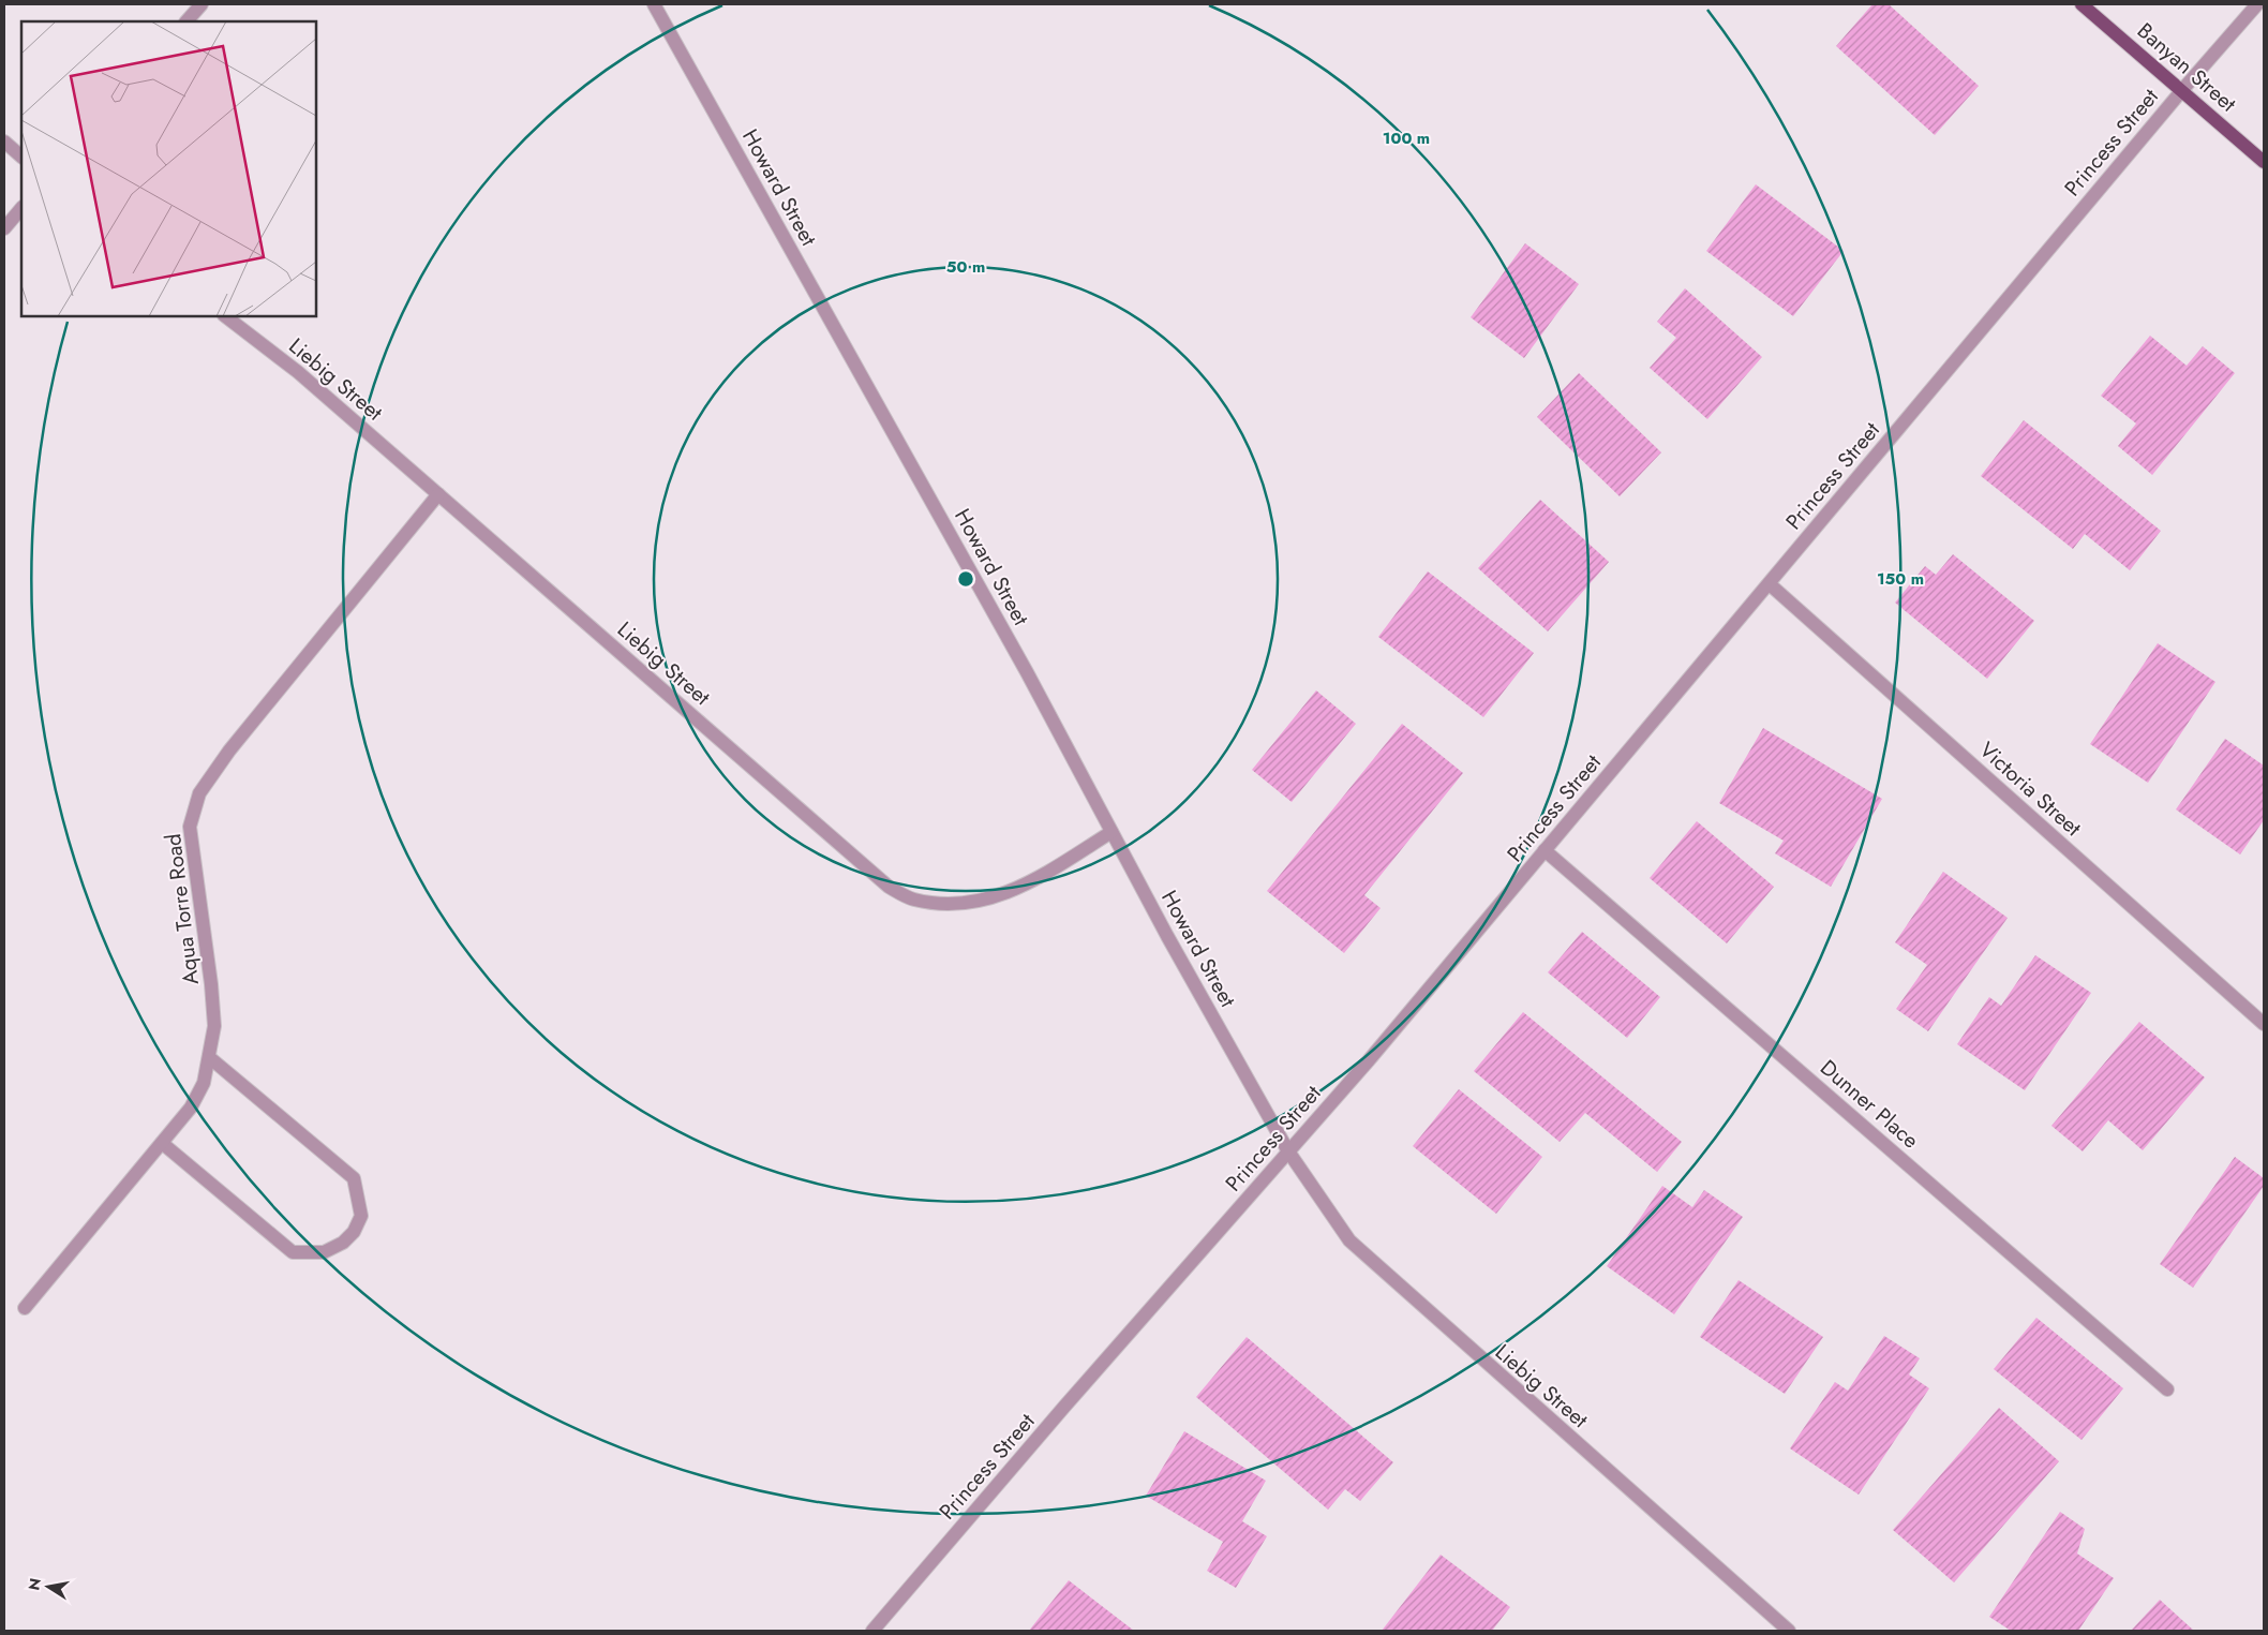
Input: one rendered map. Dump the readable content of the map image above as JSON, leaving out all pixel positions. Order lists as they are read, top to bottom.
{
  "streets": {
    "main road": ["Banyan Street"],
    "street": [
      "Princess Street",
      "Howard Street",
      "Liebig Street",
      "Victoria Street",
      "Aqua Torre Road",
      "Dunner Place"
    ]
  },
  "crossings": [
    ["Banyan Street", "Princess Street"],
    ["Princess Street", "Howard Street"],
    ["Princess Street", "Liebig Street"],
    ["Princess Street", "Victoria Street"],
    ["Princess Street", "Dunner Place"],
    ["Howard Street", "Liebig Street"],
    ["Liebig Street", "Aqua Torre Road"]
  ],
  "north": "left",
  "rings": ["100 m", "50 m", "150 m"]
}
